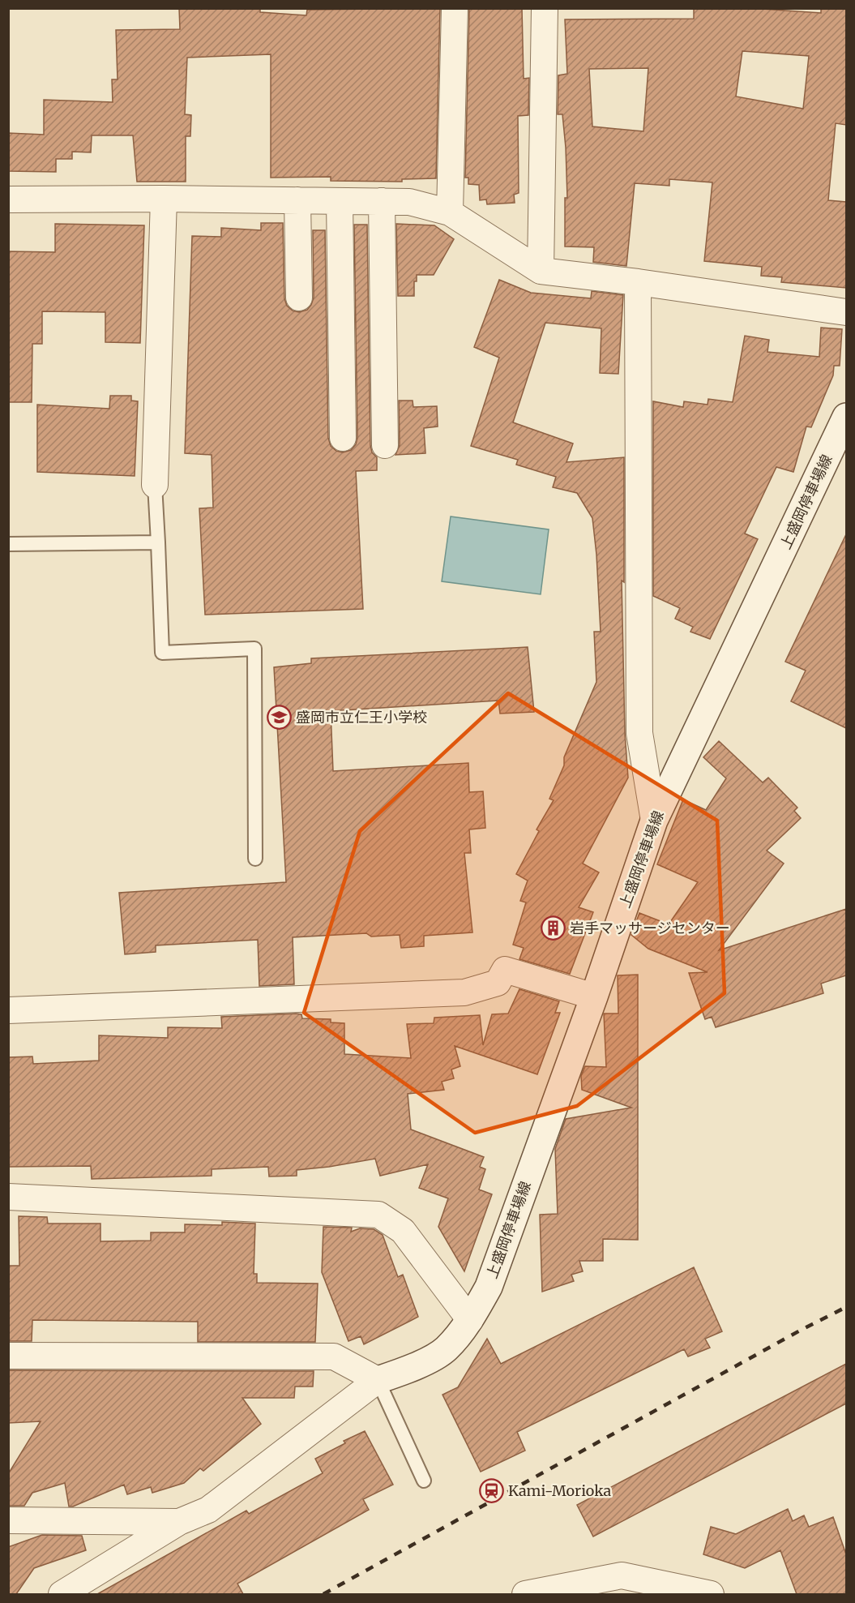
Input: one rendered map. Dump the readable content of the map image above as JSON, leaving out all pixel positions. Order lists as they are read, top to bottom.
{
  "streets": {
    "main road": ["上盛岡停車場線"]
  },
  "places": {
    "school or university": ["盛岡市立仁王小学校"],
    "building": ["岩手マッサージセンター"],
    "station": ["Kami-Morioka"]
  }
}
